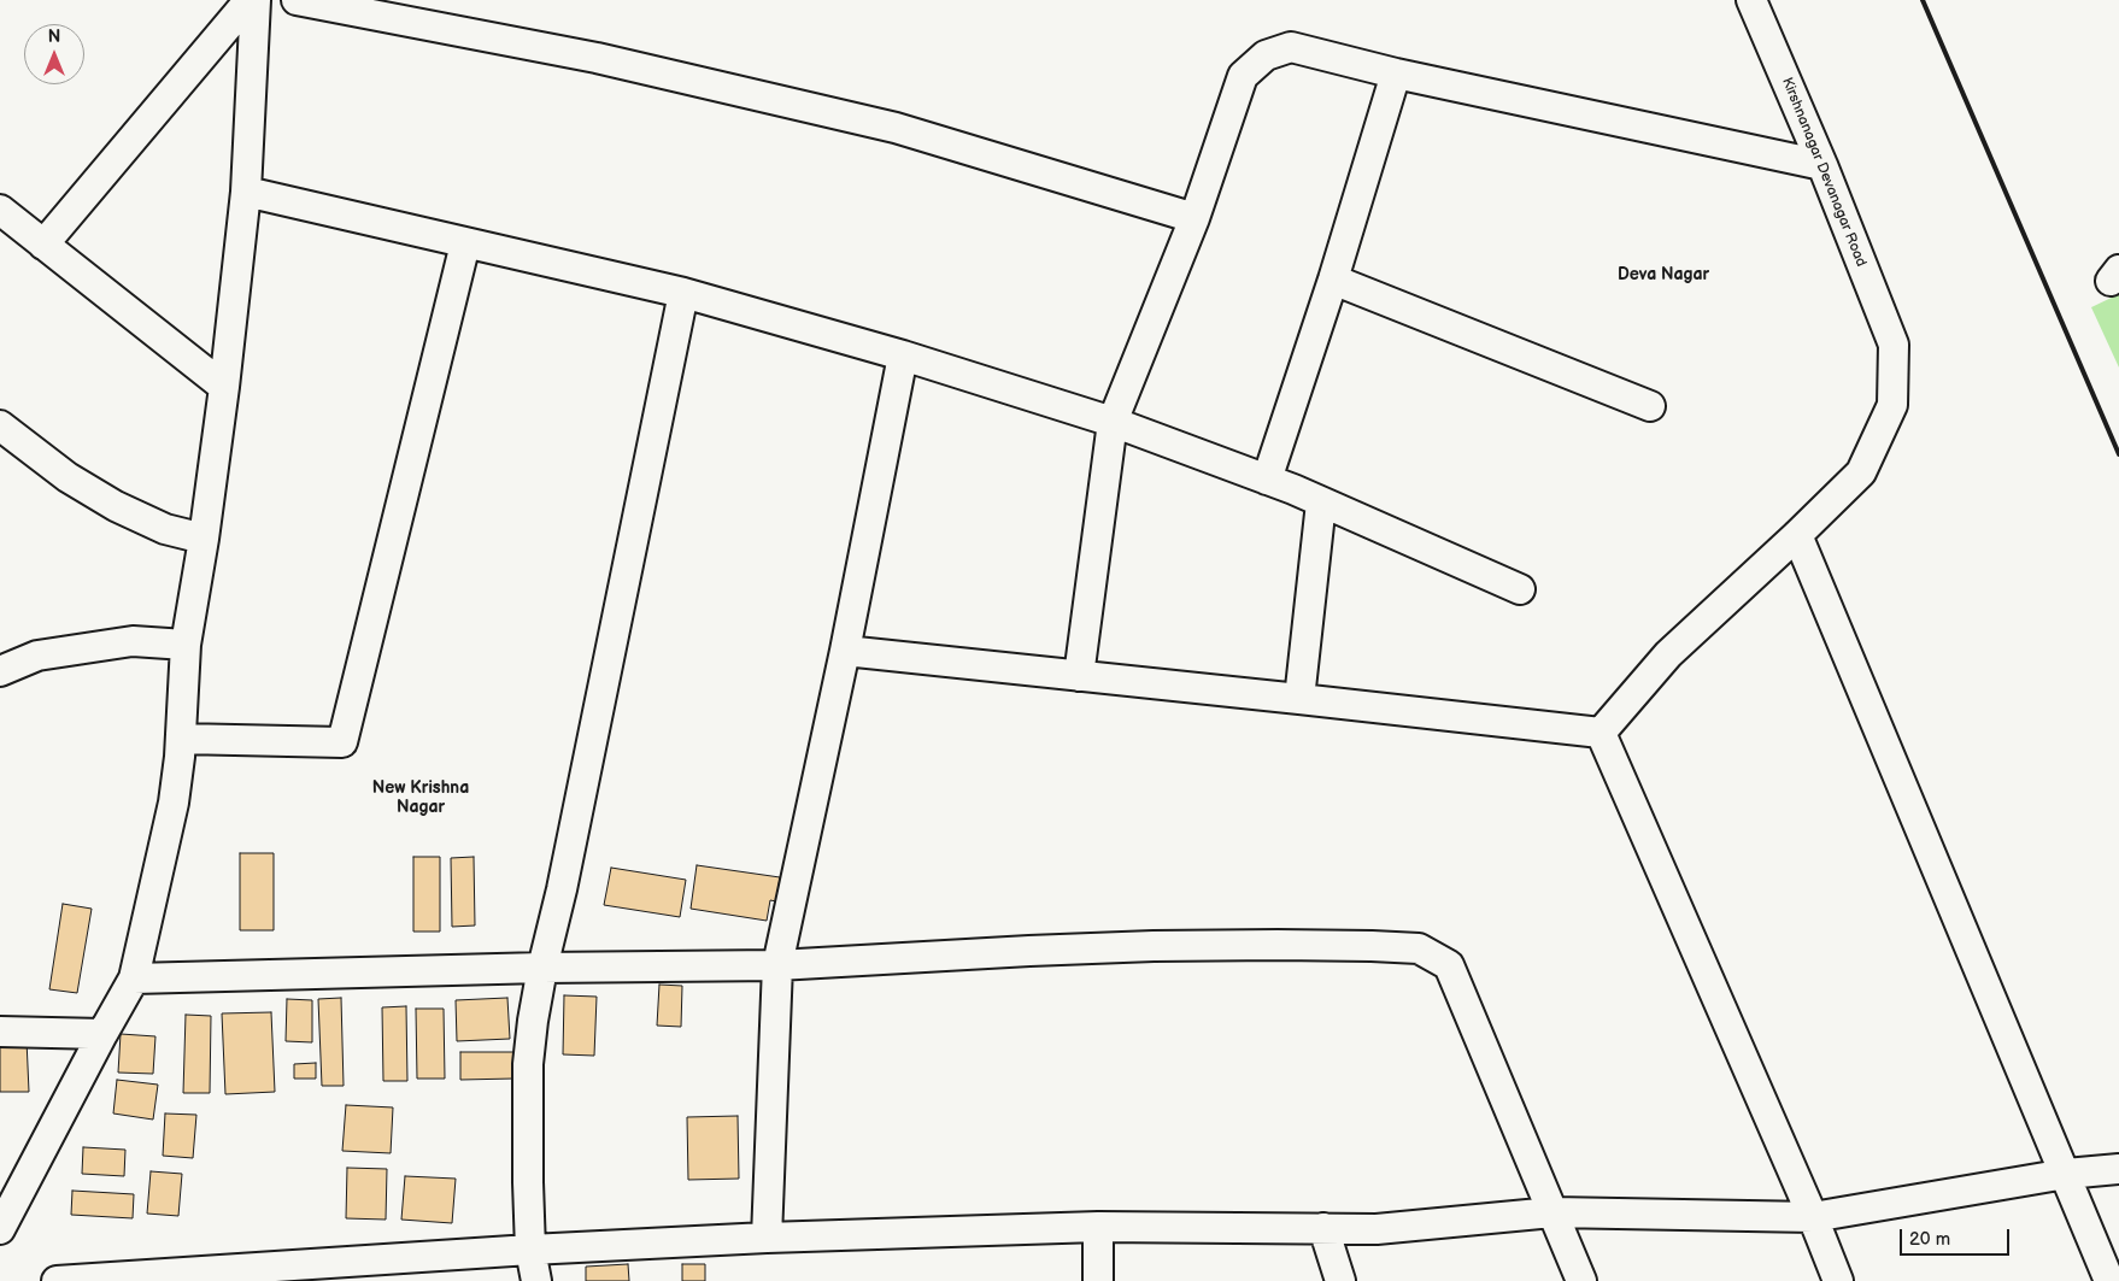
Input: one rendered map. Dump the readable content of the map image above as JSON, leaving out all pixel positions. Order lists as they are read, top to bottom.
{
  "streets": {
    "street": ["Kirshnanagar Devanagar Road"]
  },
  "districts": ["Deva Nagar", "New Krishna Nagar"],
  "scale_bar": "20 m",
  "north": "top"
}
